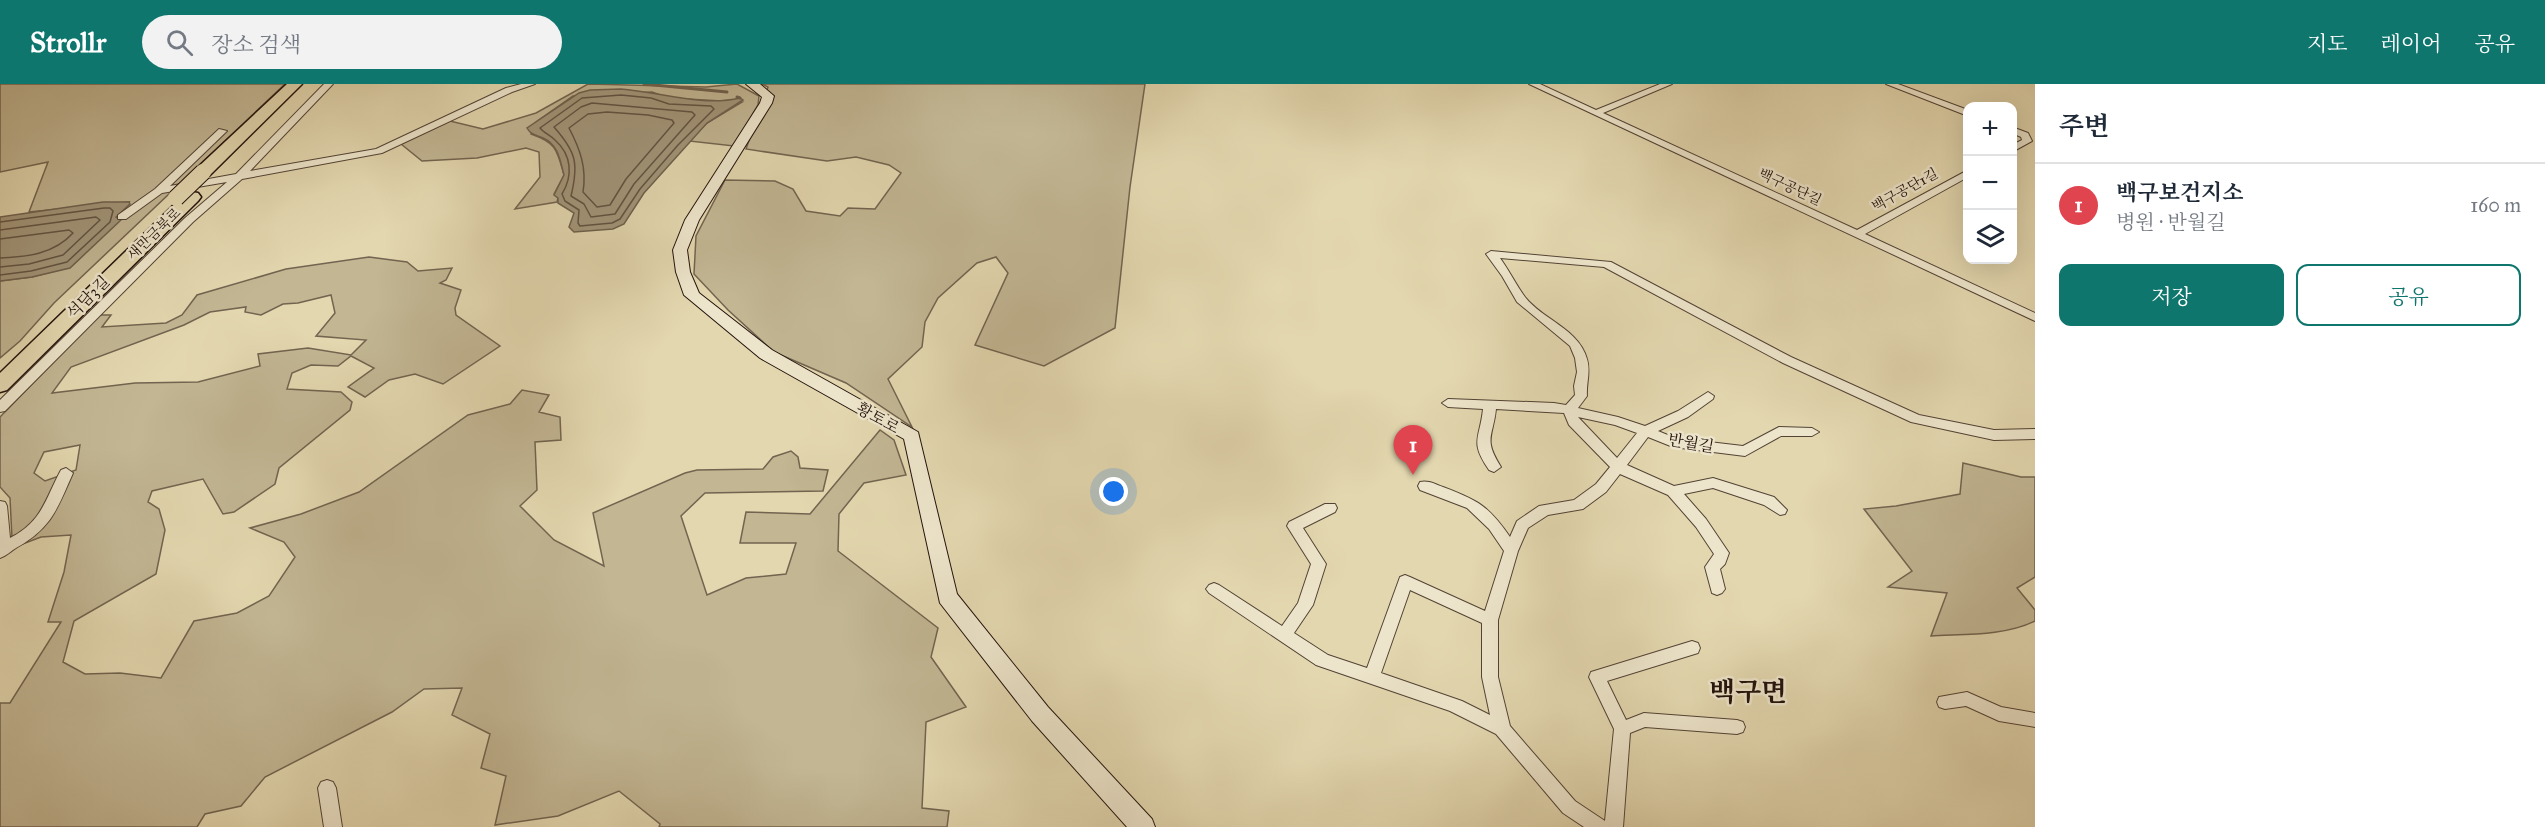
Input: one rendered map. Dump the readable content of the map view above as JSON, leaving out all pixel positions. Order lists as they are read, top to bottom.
{
  "streets": {
    "highway": ["새만금북로"],
    "main road": ["황토로"],
    "street": [
      "백구공단길",
      "백구공단1길",
      "석담3길",
      "반월길"
    ]
  },
  "crossings": [
    ["백구공단길", "백구공단1길"]
  ],
  "districts": ["백구면"],
  "page": {
    "header": "Strollr",
    "search": "장소 검색",
    "nav": ["지도", "레이어", "공유"],
    "heading": "주변",
    "map_buttons": ["+", "−"],
    "list": [
      {
        "mark": "1",
        "name": "백구보건지소",
        "note": "병원 · 반월길",
        "value": "160 m"
      }
    ],
    "buttons": ["저장", "공유"],
    "pins": "1"
  }
}
